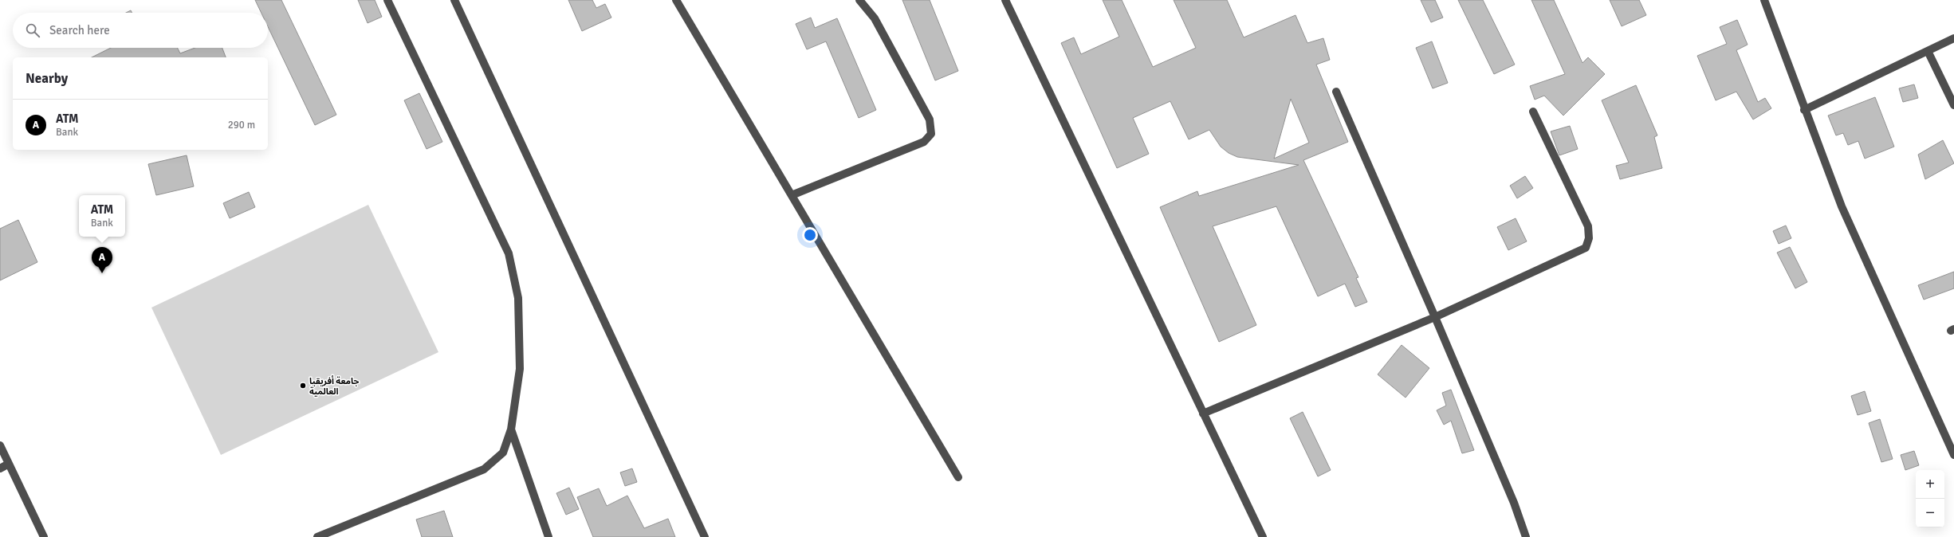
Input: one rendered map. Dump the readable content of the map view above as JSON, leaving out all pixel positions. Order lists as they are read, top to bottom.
{
  "places": ["جامعة أفريقيا العالمية"],
  "page": {
    "search": "Search here",
    "heading": "Nearby",
    "list": [
      {
        "mark": "A",
        "name": "ATM",
        "note": "Bank",
        "value": "290 m"
      }
    ],
    "popup": ["ATM", "Bank"],
    "pins": "A",
    "map_buttons": ["+", "−"]
  }
}
